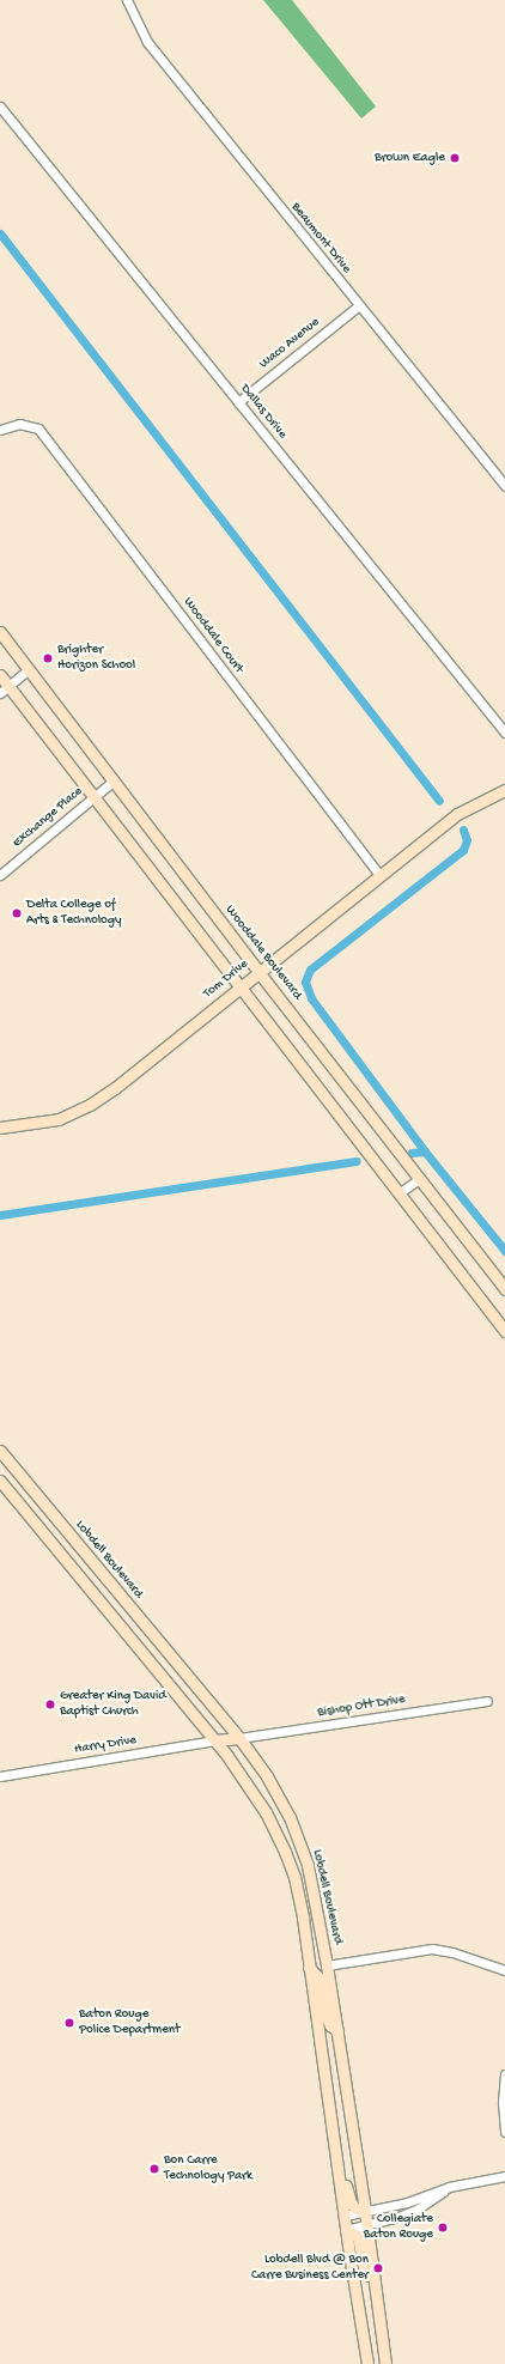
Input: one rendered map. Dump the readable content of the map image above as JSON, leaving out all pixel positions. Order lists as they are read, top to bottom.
{
  "streets": {
    "main road": ["Wooddale Boulevard", "Tom Drive", "Lobdell Boulevard"],
    "street": [
      "Beaumont Drive",
      "Waco Avenue",
      "Dallas Drive",
      "Wooddale Court",
      "Exchange Place",
      "Bishop Ott Drive",
      "Harry Drive"
    ]
  },
  "crossings": [
    ["Beaumont Drive", "Waco Avenue"],
    ["Waco Avenue", "Dallas Drive"],
    ["Wooddale Court", "Tom Drive"],
    ["Exchange Place", "Wooddale Boulevard"],
    ["Wooddale Boulevard", "Tom Drive"],
    ["Lobdell Boulevard", "Bishop Ott Drive"],
    ["Lobdell Boulevard", "Harry Drive"]
  ],
  "places": [
    "Brown Eagle",
    "Brighter Horizon School",
    "Delta College of Arts & Technology",
    "Greater King David Baptist Church",
    "Baton Rouge Police Department",
    "Bon Carre Technology Park",
    "Collegiate Baton Rouge",
    "Lobdell Blvd @ Bon Carre Business Center"
  ]
}
